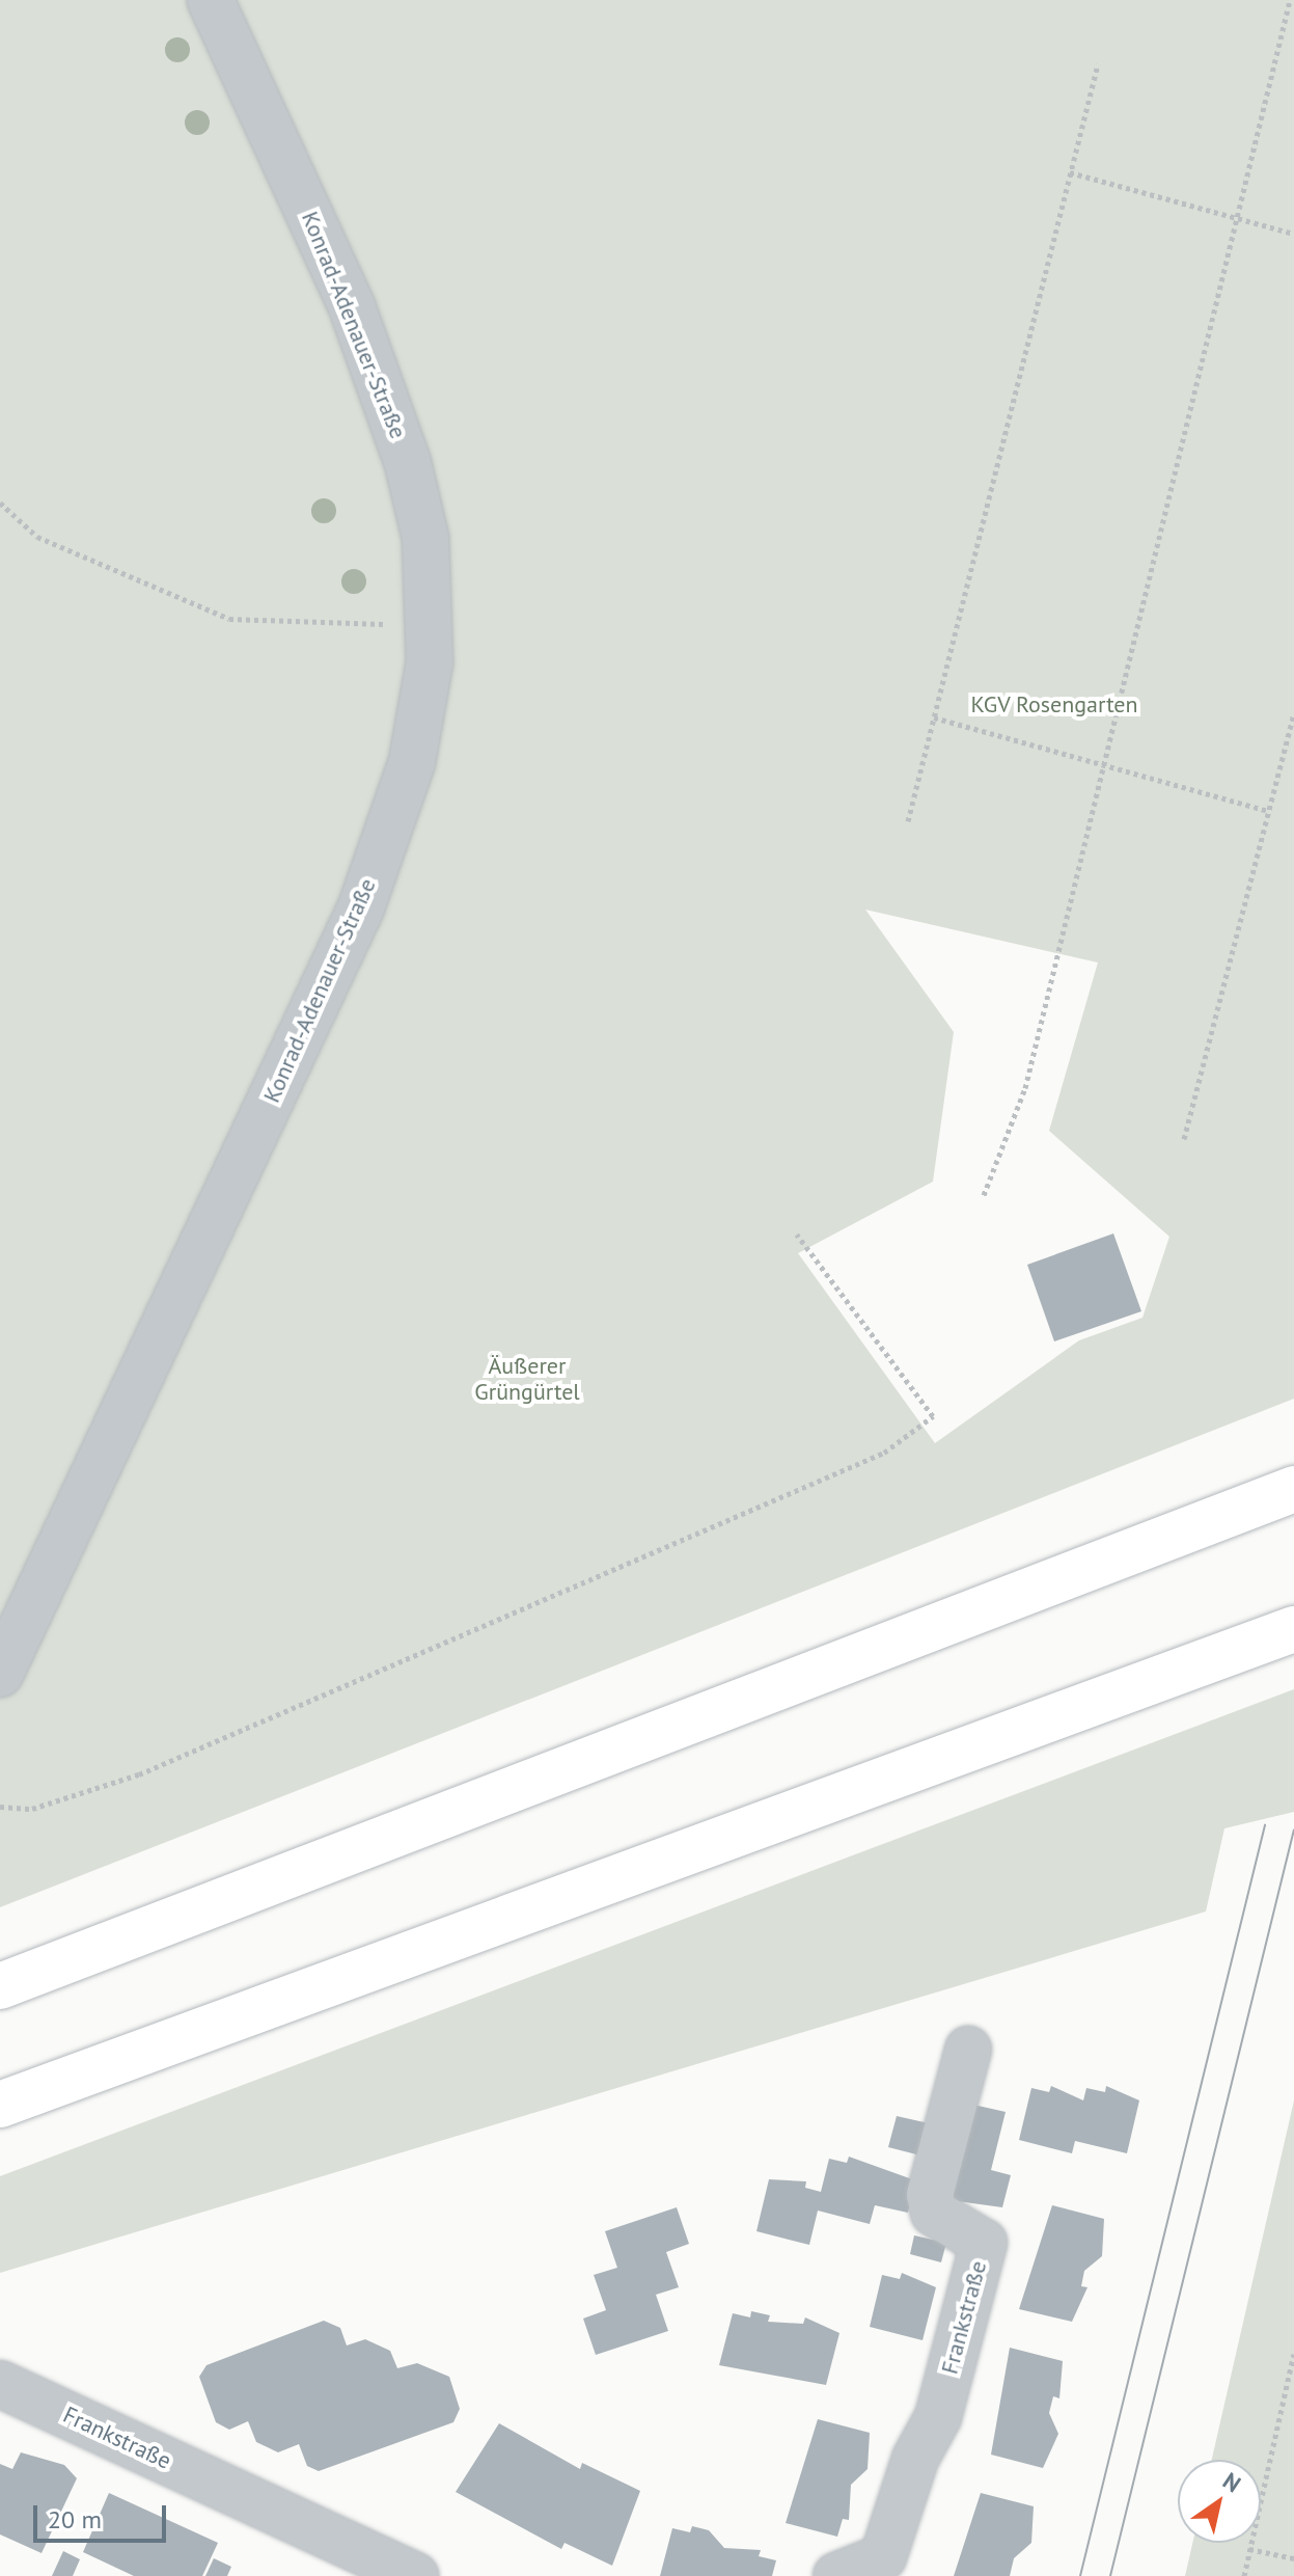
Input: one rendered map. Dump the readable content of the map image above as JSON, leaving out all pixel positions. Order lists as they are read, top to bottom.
{
  "streets": {
    "street": ["Konrad-Adenauer-Straße", "Frankstraße"]
  },
  "parks": ["KGV Rosengarten", "Äußerer Grüngürtel"],
  "scale_bar": "20 m",
  "north": "top right"
}
